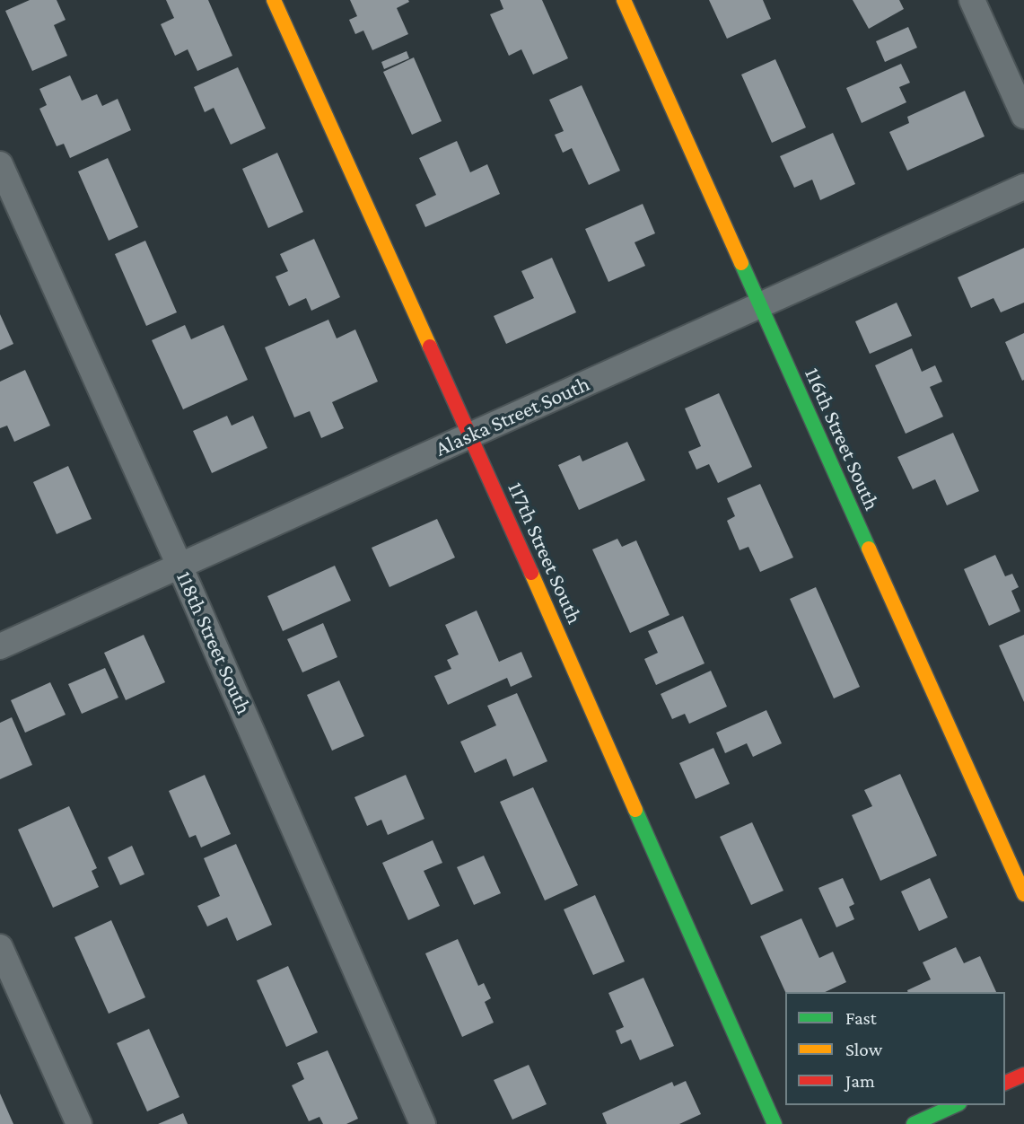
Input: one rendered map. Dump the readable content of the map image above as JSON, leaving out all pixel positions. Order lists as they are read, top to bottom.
{
  "streets": {
    "street": [
      "Alaska Street South",
      "116th Street South",
      "117th Street South",
      "118th Street South"
    ]
  },
  "crossings": [
    ["Alaska Street South", "116th Street South"],
    ["Alaska Street South", "117th Street South"],
    ["Alaska Street South", "118th Street South"]
  ],
  "legend": ["Fast", "Slow", "Jam"]
}
